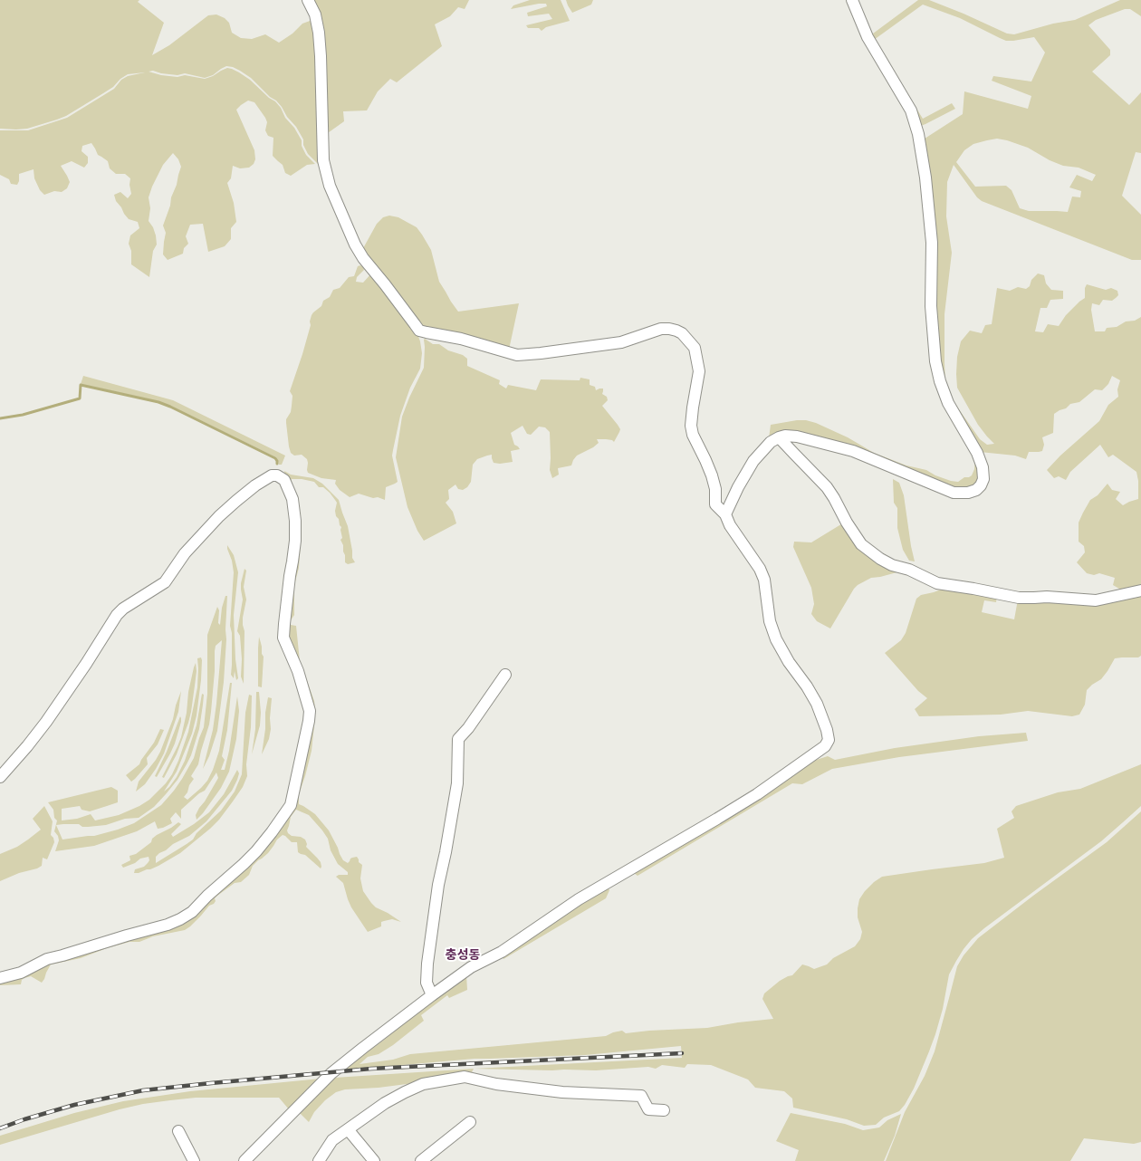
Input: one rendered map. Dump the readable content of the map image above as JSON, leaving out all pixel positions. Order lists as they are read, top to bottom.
{
  "districts": ["충성동"]
}
